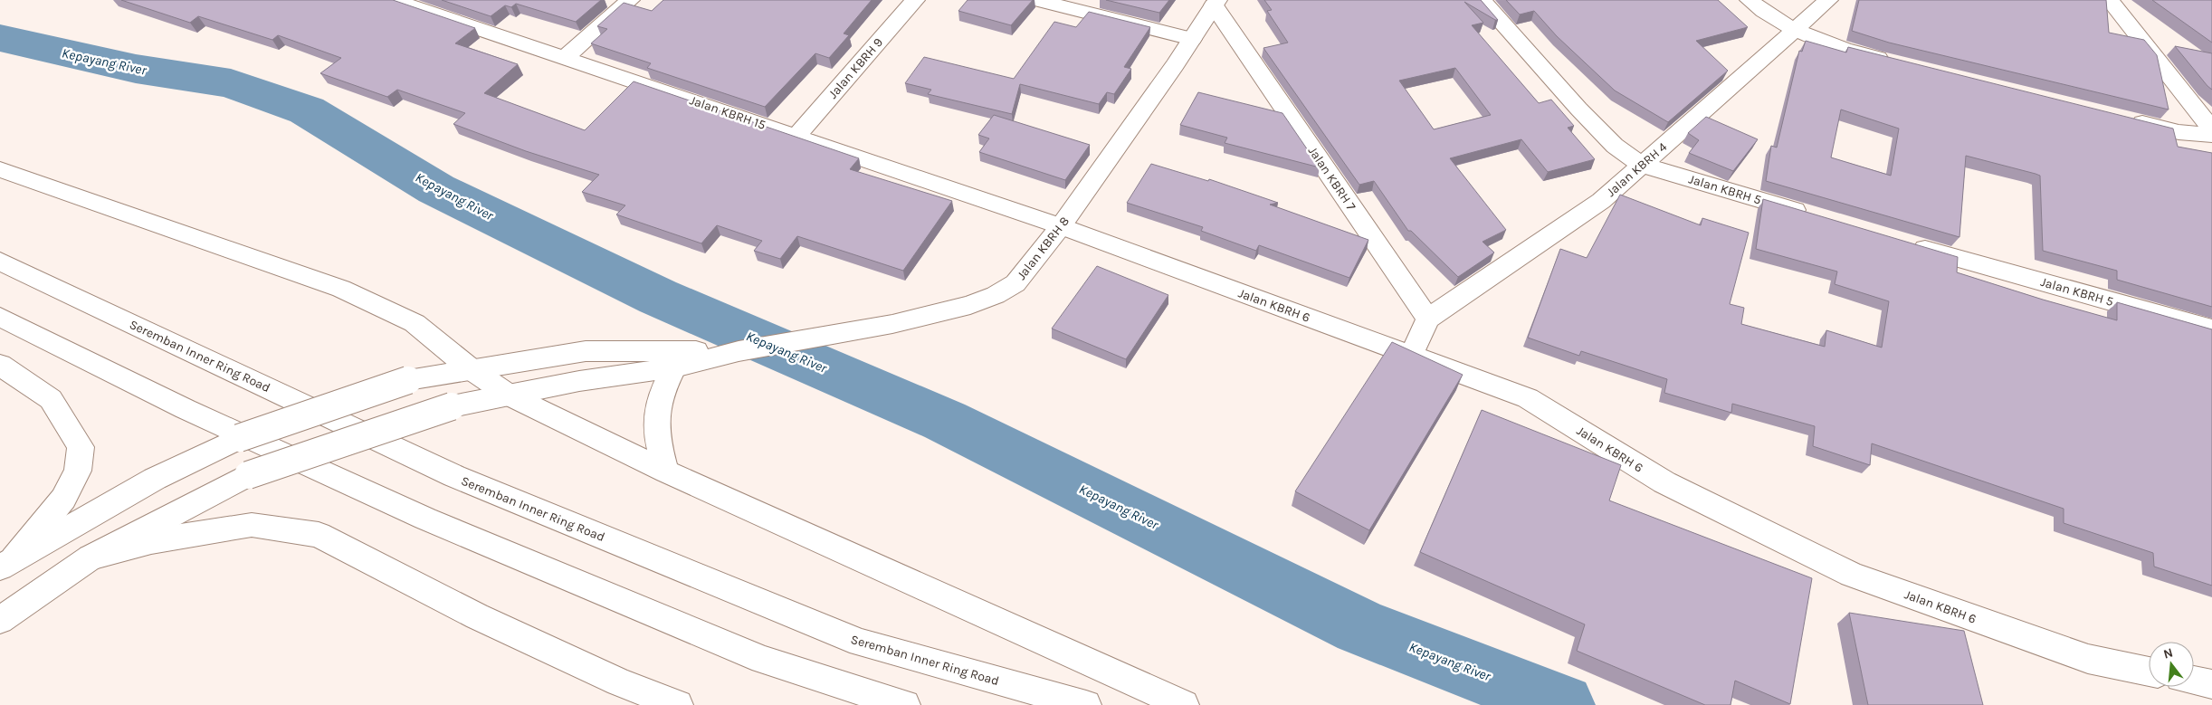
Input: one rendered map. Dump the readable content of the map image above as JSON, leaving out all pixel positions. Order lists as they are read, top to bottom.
{
  "streets": {
    "street": [
      "Jalan KBRH 9",
      "Jalan KBRH 15",
      "Jalan KBRH 4",
      "Jalan KBRH 7",
      "Jalan KBRH 5",
      "Jalan KBRH 8",
      "Jalan KBRH 6",
      "Seremban Inner Ring Road"
    ]
  },
  "crossings": [
    ["Jalan KBRH 9", "Jalan KBRH 15"],
    ["Jalan KBRH 15", "Jalan KBRH 8"],
    ["Jalan KBRH 15", "Jalan KBRH 6"],
    ["Jalan KBRH 4", "Jalan KBRH 7"],
    ["Jalan KBRH 4", "Jalan KBRH 5"],
    ["Jalan KBRH 7", "Jalan KBRH 8"],
    ["Jalan KBRH 8", "Jalan KBRH 6"]
  ],
  "water": ["Kepayang River"],
  "north": "top"
}
